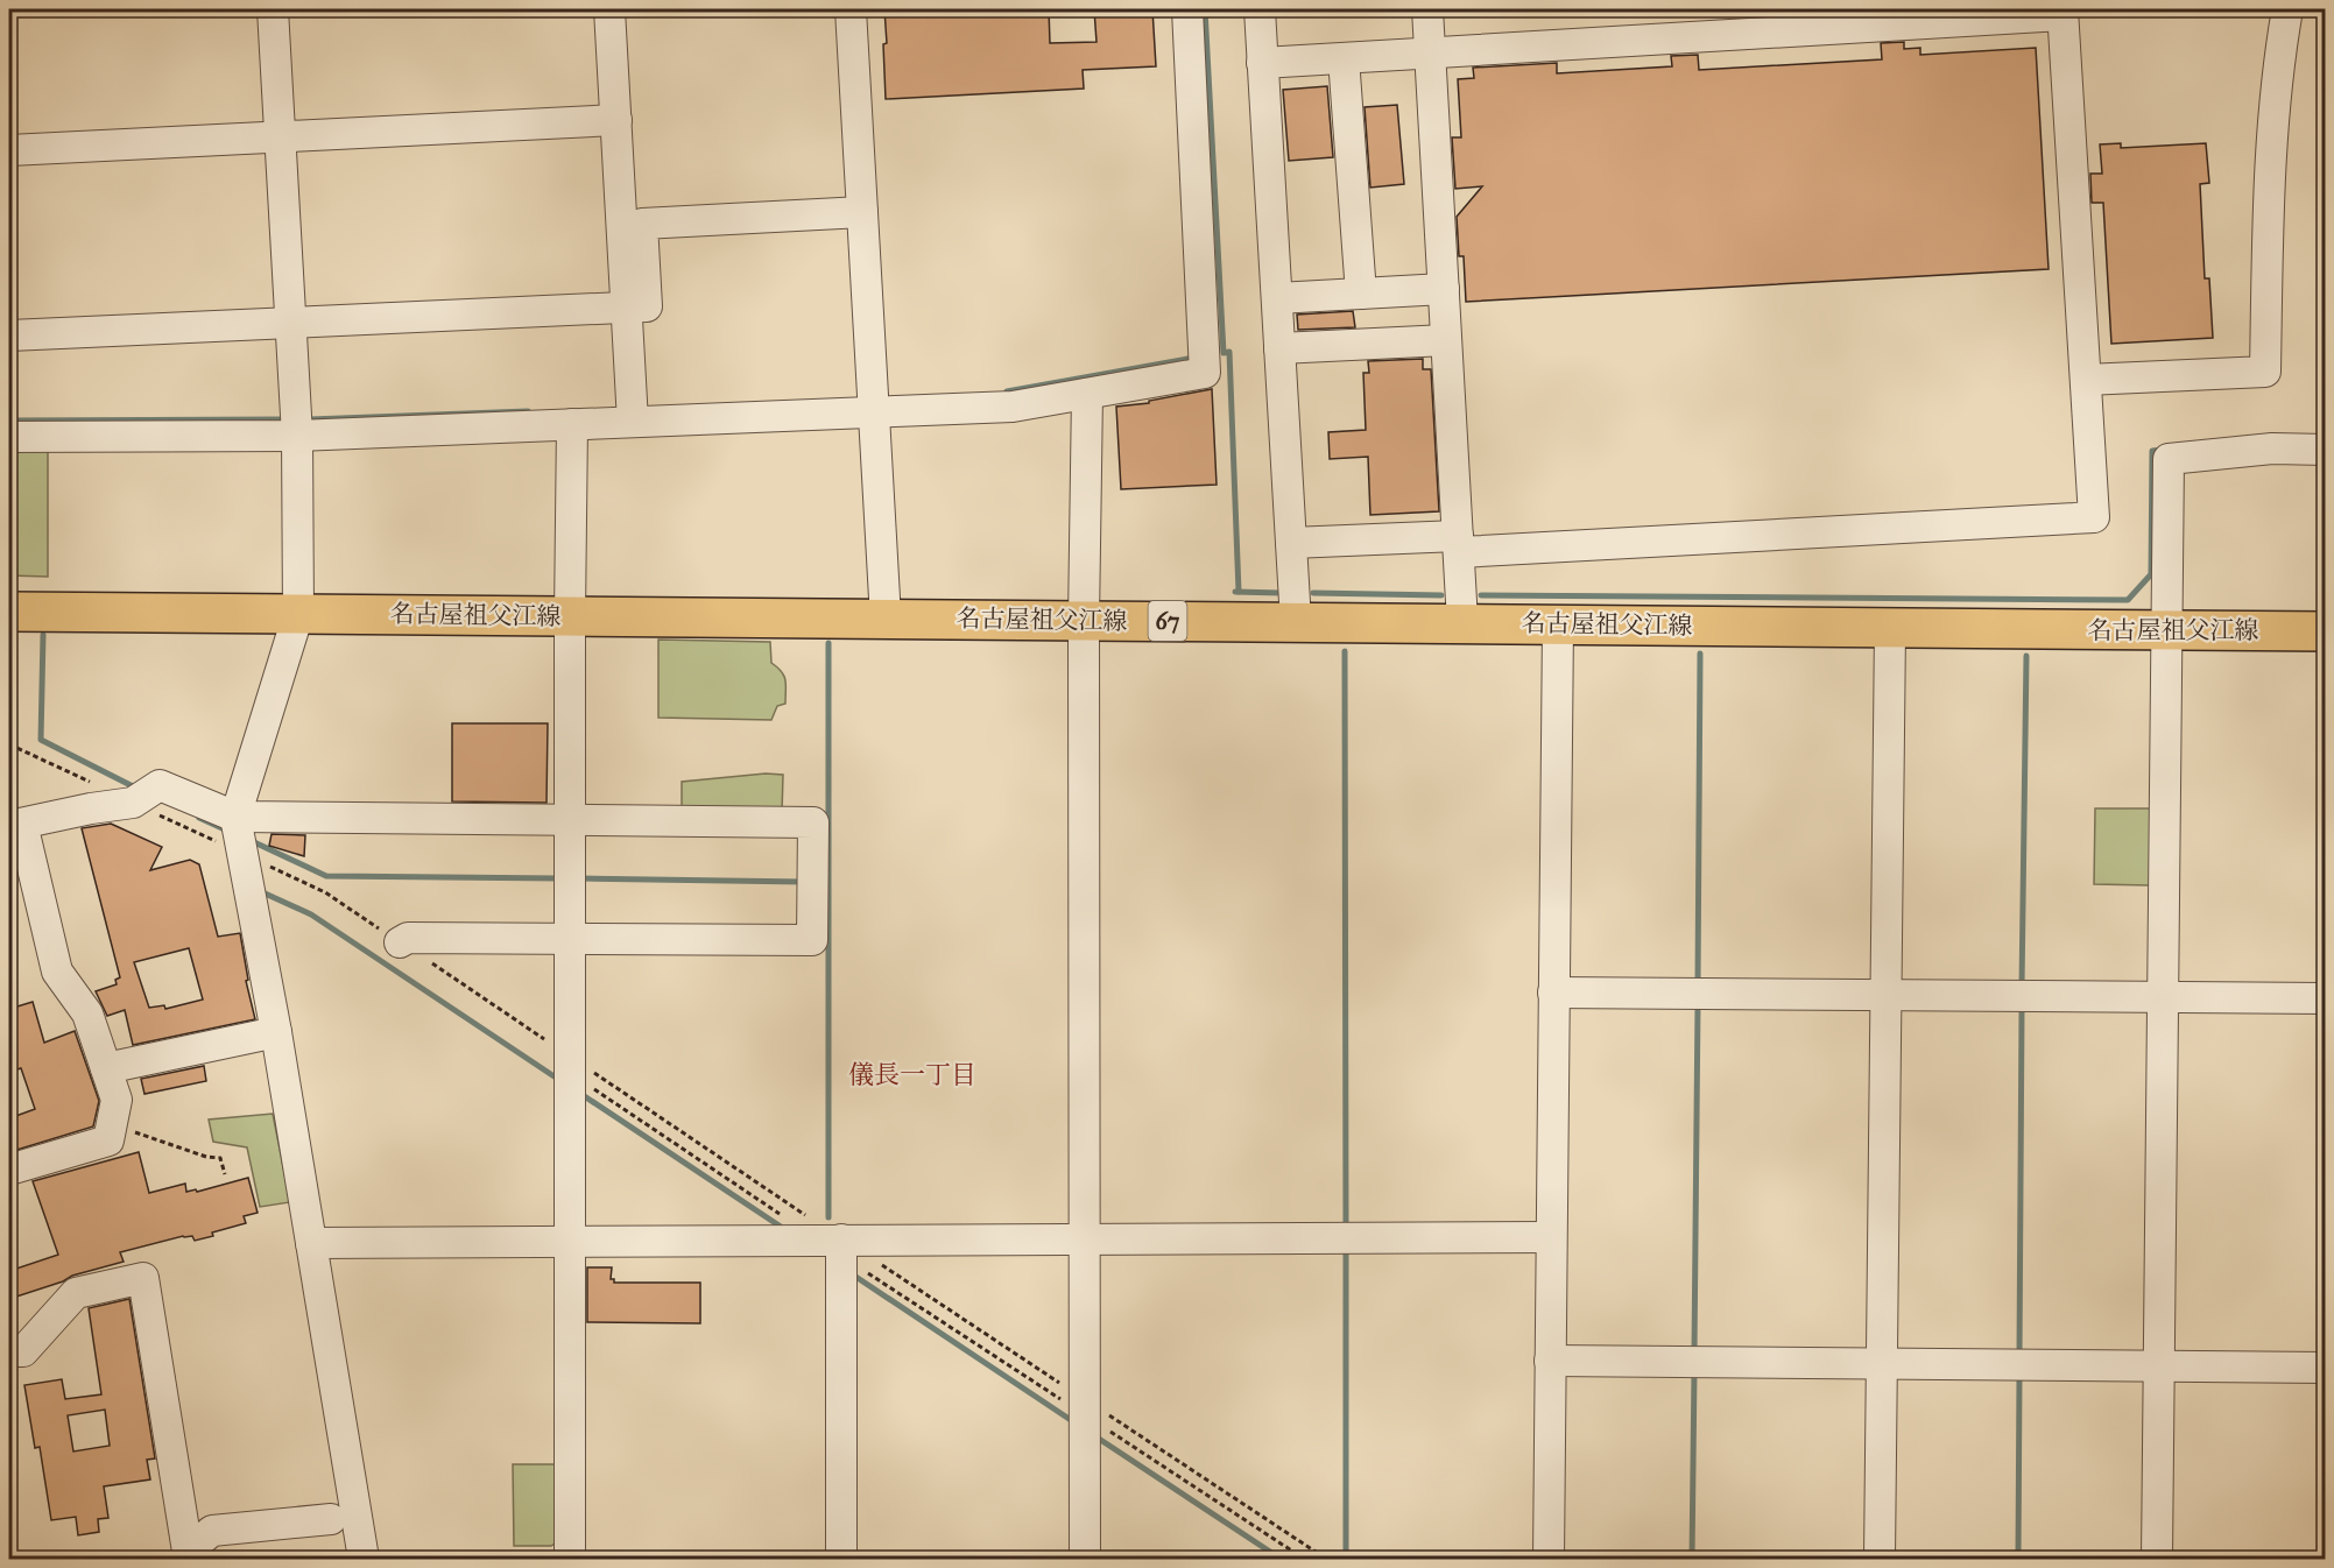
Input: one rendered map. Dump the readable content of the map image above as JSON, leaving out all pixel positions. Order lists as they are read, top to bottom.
{
  "streets": {
    "main road": ["名古屋祖父江線", "67"]
  },
  "districts": ["儀長一丁目"]
}
